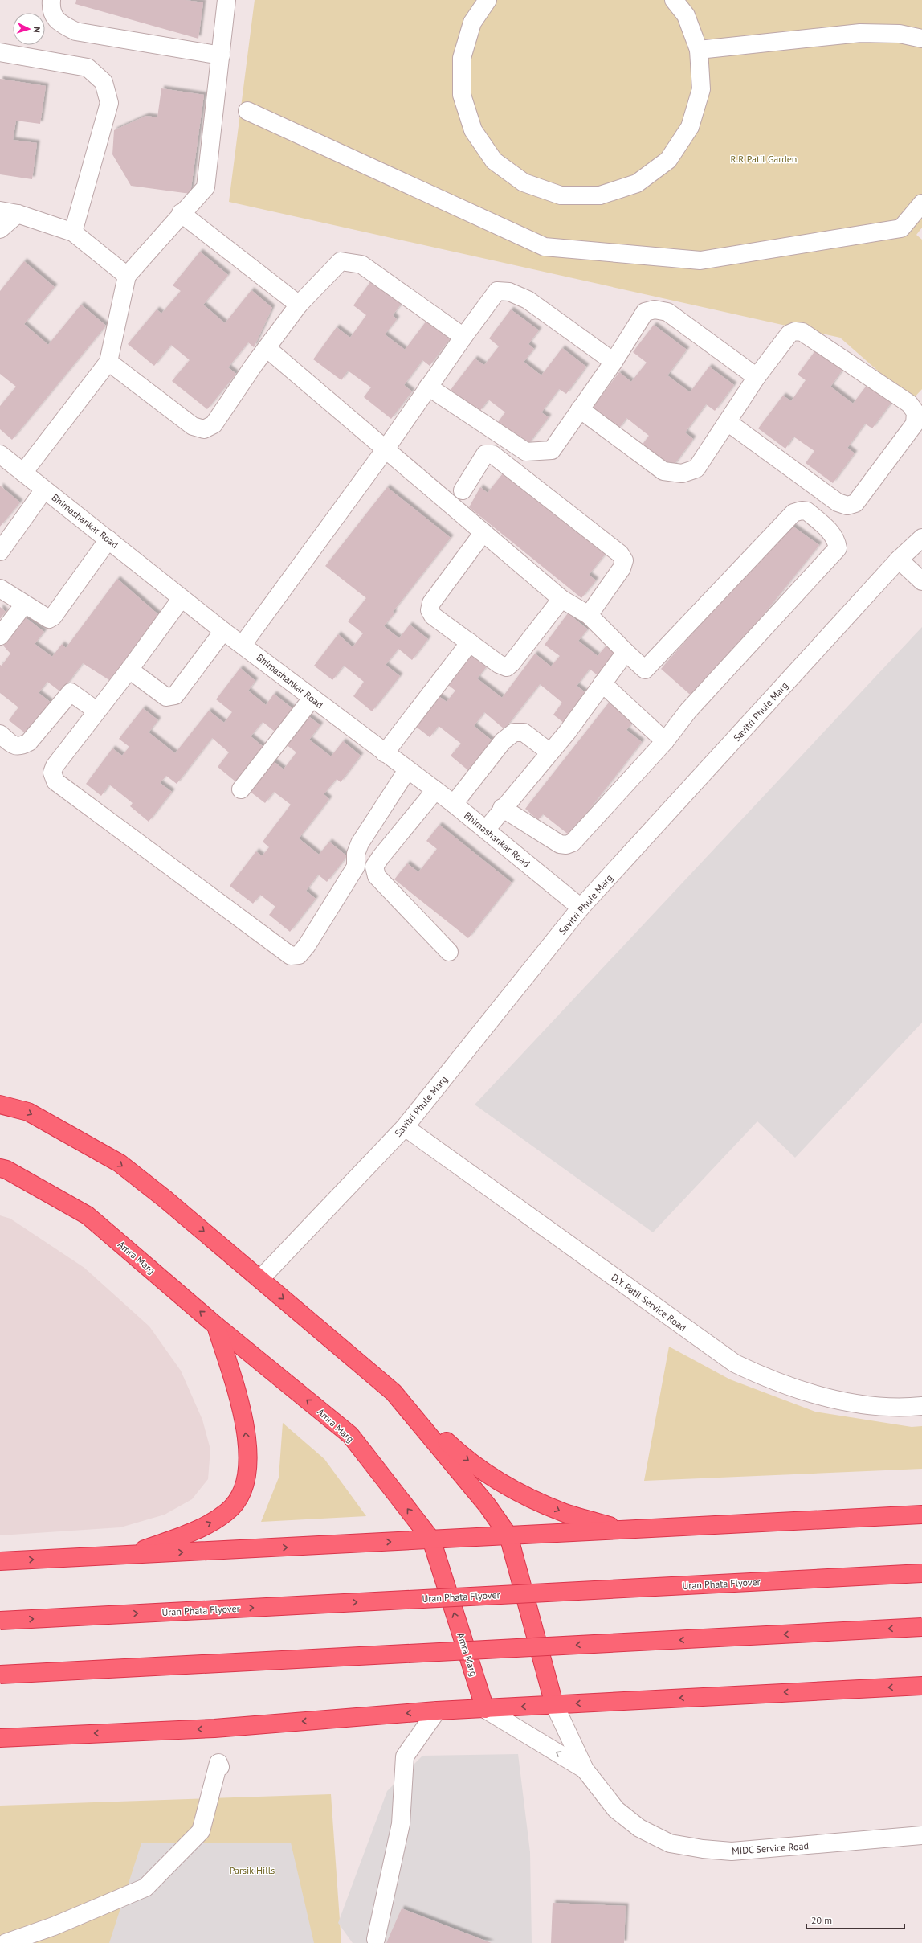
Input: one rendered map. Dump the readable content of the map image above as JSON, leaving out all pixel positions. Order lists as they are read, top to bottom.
{
  "streets": {
    "highway": ["Amra Marg", "Uran Phata Flyover"],
    "street": [
      "Bhimashankar Road",
      "Savitri Phule Marg",
      "D.Y. Patil Service Road",
      "MIDC Service Road"
    ]
  },
  "crossings": [
    ["Bhimashankar Road", "Savitri Phule Marg"],
    ["Savitri Phule Marg", "D.Y. Patil Service Road"]
  ],
  "parks": ["R.R Patil Garden", "Parsik Hills"],
  "scale_bar": "20 m",
  "north": "right"
}
